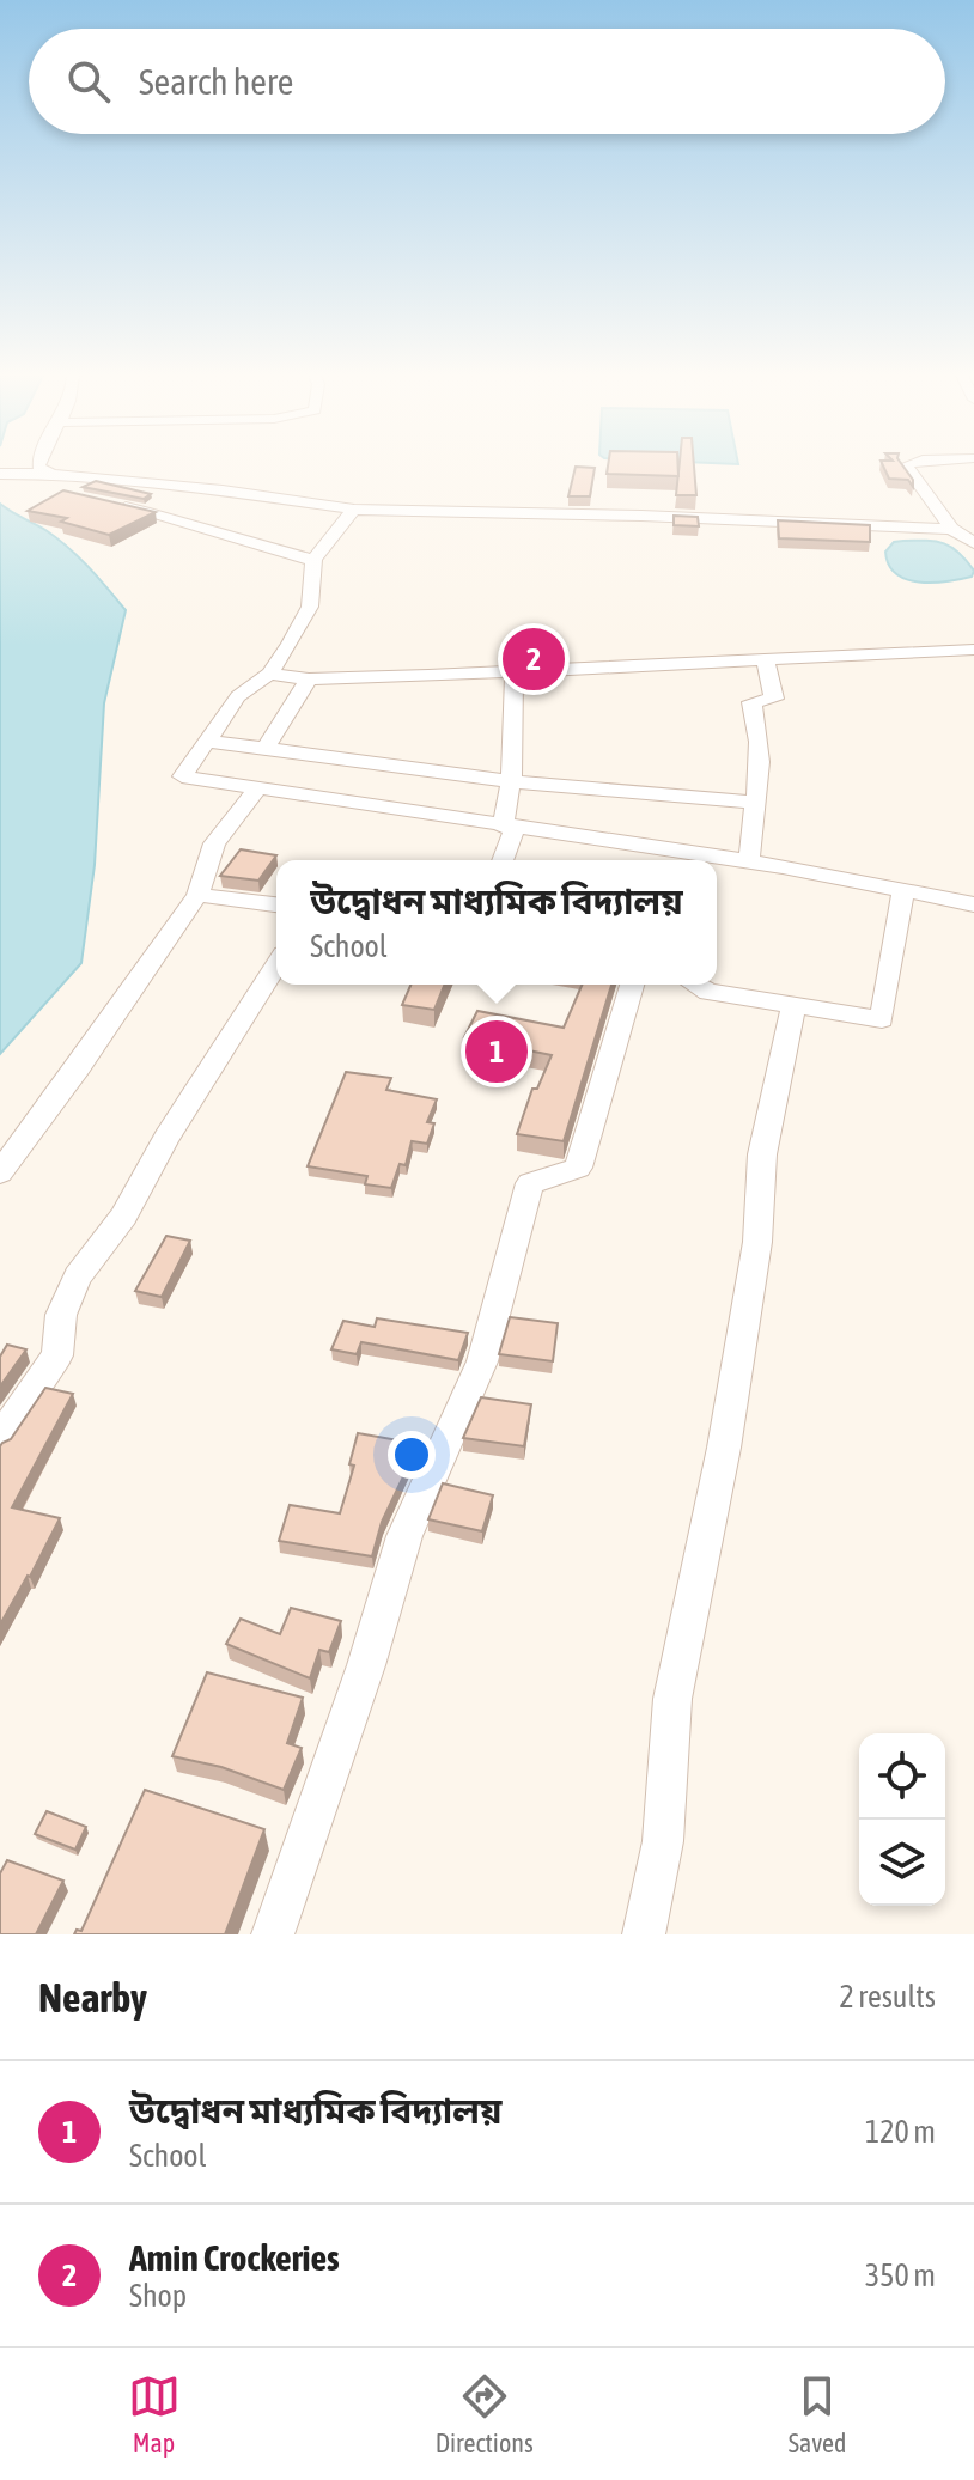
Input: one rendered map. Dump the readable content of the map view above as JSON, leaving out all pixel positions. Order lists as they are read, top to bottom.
{
  "page": {
    "search": "Search here",
    "pins": ["2", "1"],
    "popup": ["উদ্বোধন মাধ্যমিক বিদ্যালয়", "School"],
    "heading": ["Nearby", "2 results"],
    "list": [
      {
        "mark": "1",
        "name": "উদ্বোধন মাধ্যমিক বিদ্যালয়",
        "note": "School",
        "value": "120 m"
      },
      {
        "mark": "2",
        "name": "Amin Crockeries",
        "note": "Shop",
        "value": "350 m"
      }
    ],
    "nav": ["Map", "Directions", "Saved"]
  }
}
